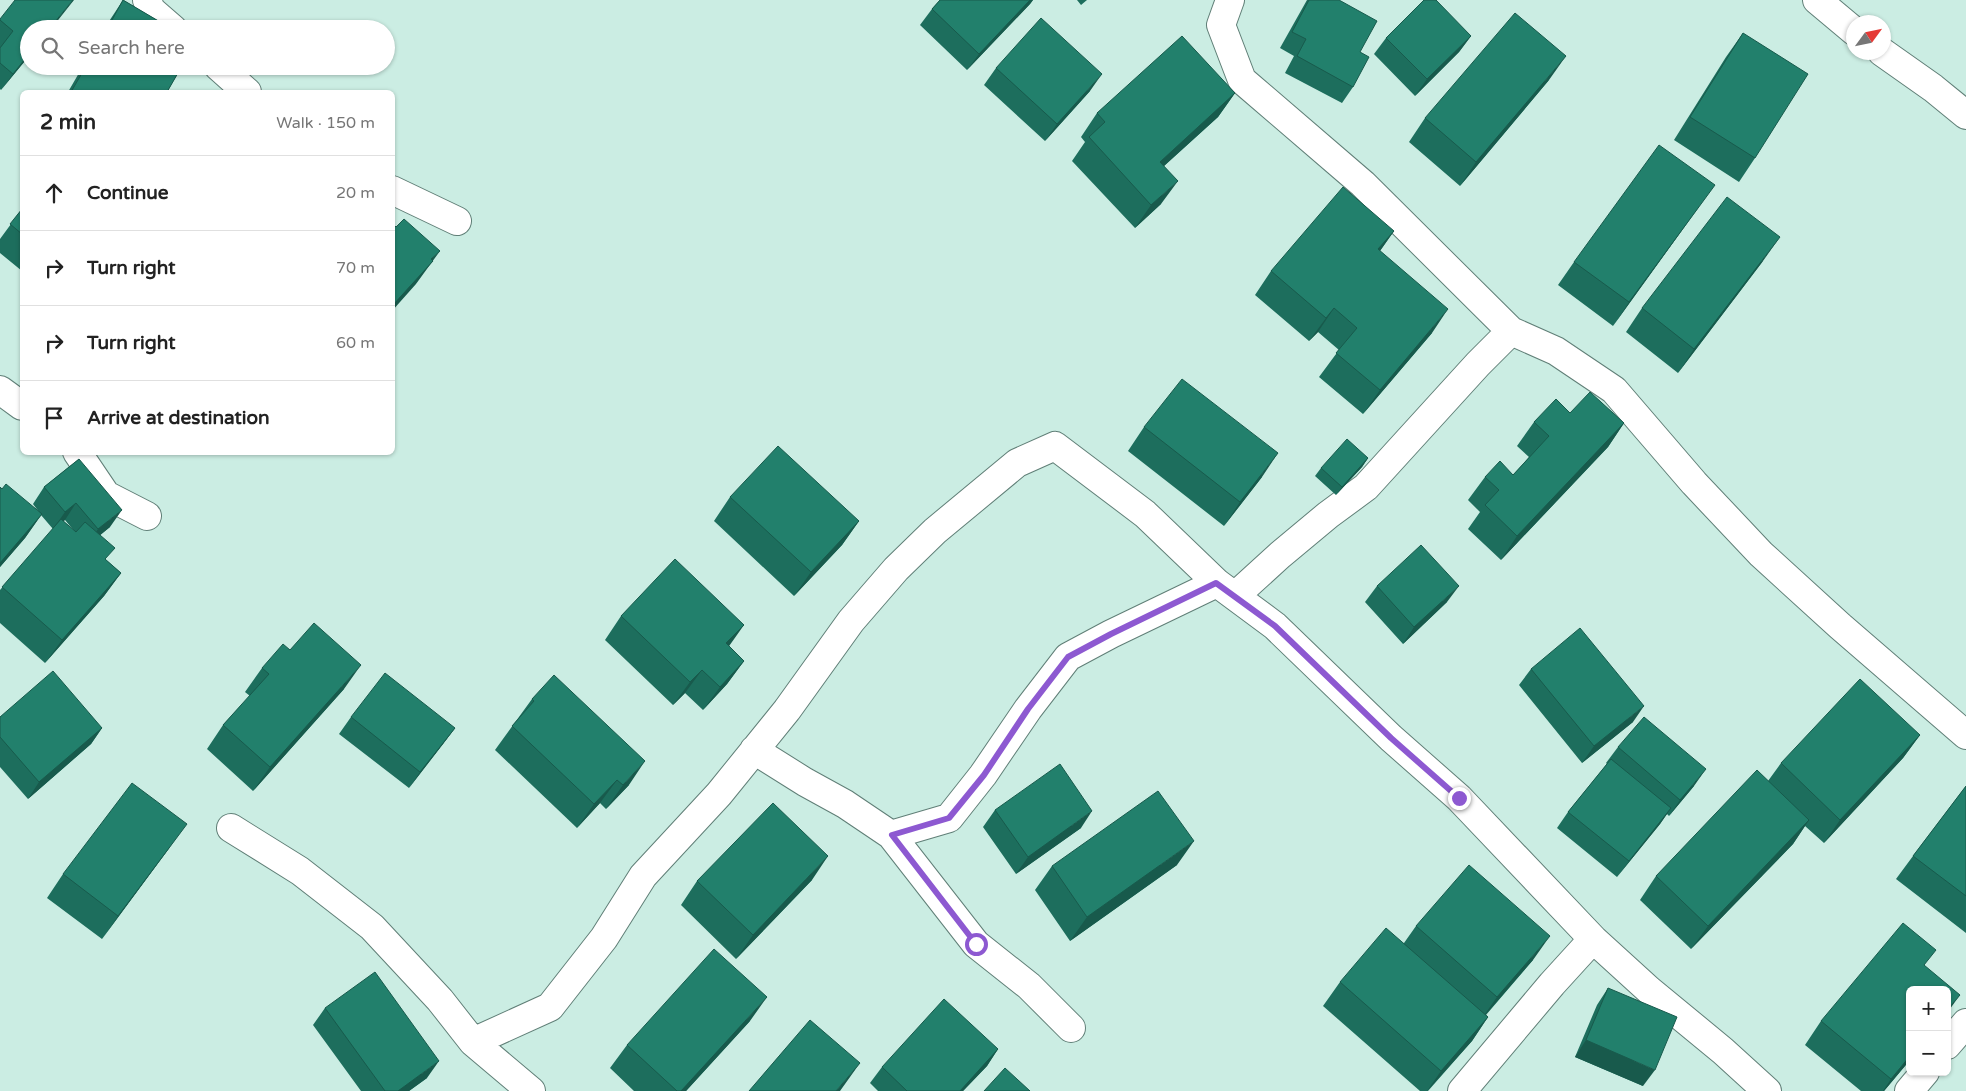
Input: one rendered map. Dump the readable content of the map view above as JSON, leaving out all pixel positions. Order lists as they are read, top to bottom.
{
  "north": "top right",
  "page": {
    "search": "Search here",
    "heading": ["2 min", "Walk · 150 m"],
    "list": [
      ["Continue", "20 m"],
      ["Turn right", "70 m"],
      ["Turn right", "60 m"],
      "Arrive at destination"
    ],
    "map_buttons": ["+", "−"]
  }
}
